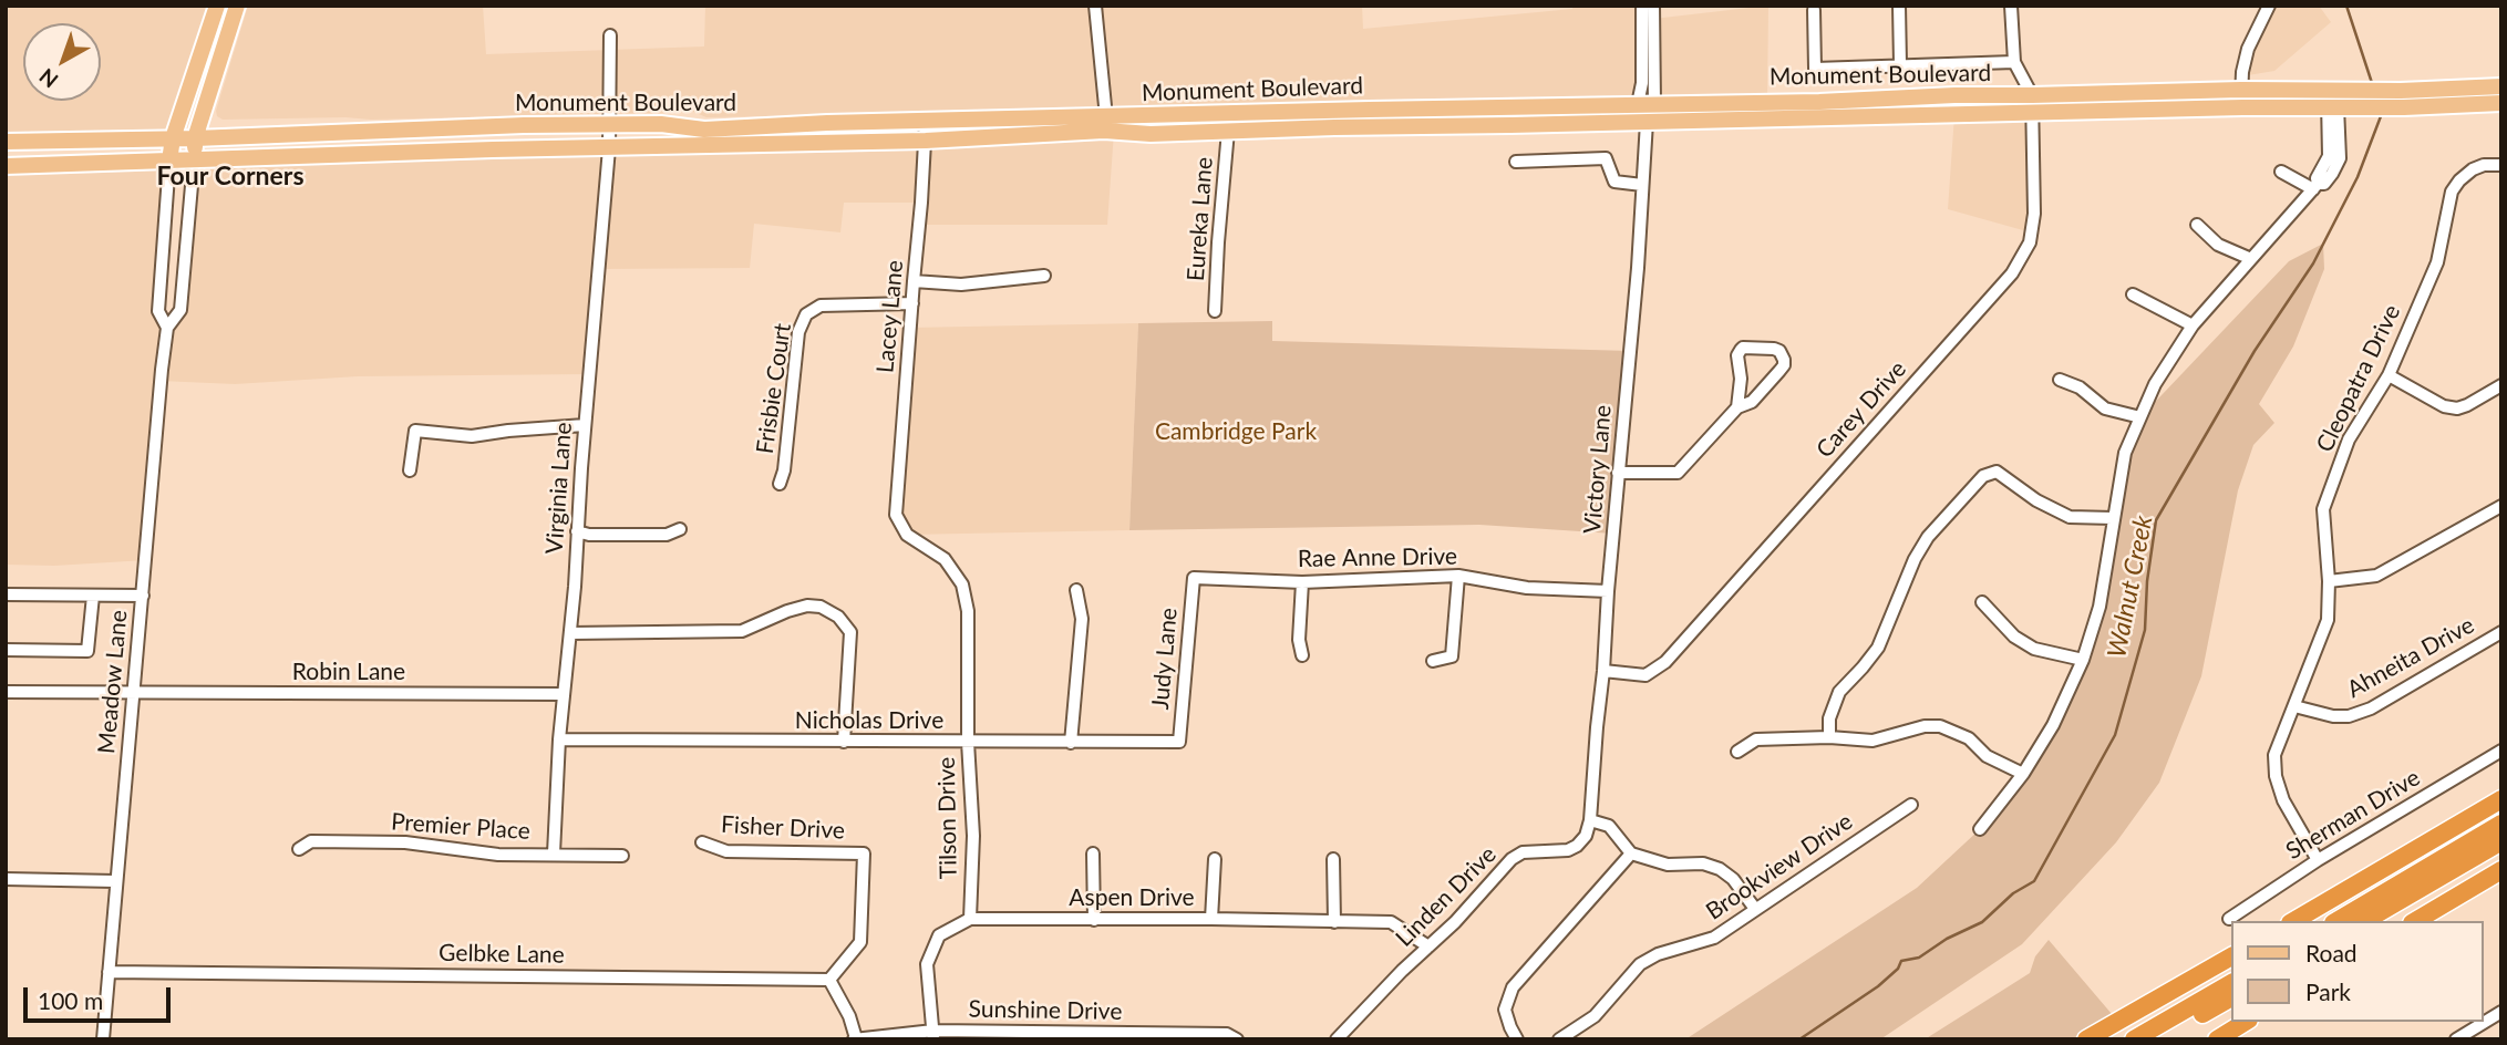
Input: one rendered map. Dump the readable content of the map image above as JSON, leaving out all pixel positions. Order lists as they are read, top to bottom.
{
  "streets": {
    "main road": ["Monument Boulevard"],
    "street": [
      "Eureka Lane",
      "Lacey Lane",
      "Cleopatra Drive",
      "Frisbie Court",
      "Carey Drive",
      "Victory Lane",
      "Virginia Lane",
      "Rae Anne Drive",
      "Ahneita Drive",
      "Judy Lane",
      "Robin Lane",
      "Meadow Lane",
      "Nicholas Drive",
      "Sherman Drive",
      "Tilson Drive",
      "Premier Place",
      "Fisher Drive",
      "Brookview Drive",
      "Linden Drive",
      "Aspen Drive",
      "Gelbke Lane",
      "Sunshine Drive"
    ]
  },
  "crossings": [
    ["Monument Boulevard", "Eureka Lane"],
    ["Monument Boulevard", "Lacey Lane"],
    ["Monument Boulevard", "Carey Drive"],
    ["Monument Boulevard", "Victory Lane"],
    ["Monument Boulevard", "Virginia Lane"],
    ["Monument Boulevard", "Meadow Lane"],
    ["Lacey Lane", "Frisbie Court"],
    ["Lacey Lane", "Tilson Drive"],
    ["Cleopatra Drive", "Ahneita Drive"],
    ["Cleopatra Drive", "Sherman Drive"],
    ["Carey Drive", "Victory Lane"],
    ["Victory Lane", "Rae Anne Drive"],
    ["Victory Lane", "Linden Drive"],
    ["Virginia Lane", "Robin Lane"],
    ["Virginia Lane", "Nicholas Drive"],
    ["Virginia Lane", "Premier Place"],
    ["Rae Anne Drive", "Judy Lane"],
    ["Judy Lane", "Nicholas Drive"],
    ["Robin Lane", "Meadow Lane"],
    ["Meadow Lane", "Gelbke Lane"],
    ["Nicholas Drive", "Tilson Drive"],
    ["Tilson Drive", "Aspen Drive"],
    ["Fisher Drive", "Gelbke Lane"],
    ["Linden Drive", "Aspen Drive"]
  ],
  "districts": ["Four Corners"],
  "water": ["Walnut Creek"],
  "parks": ["Cambridge Park"],
  "legend": ["Road", "Park"],
  "scale_bar": "100 m",
  "north": "bottom left"
}
